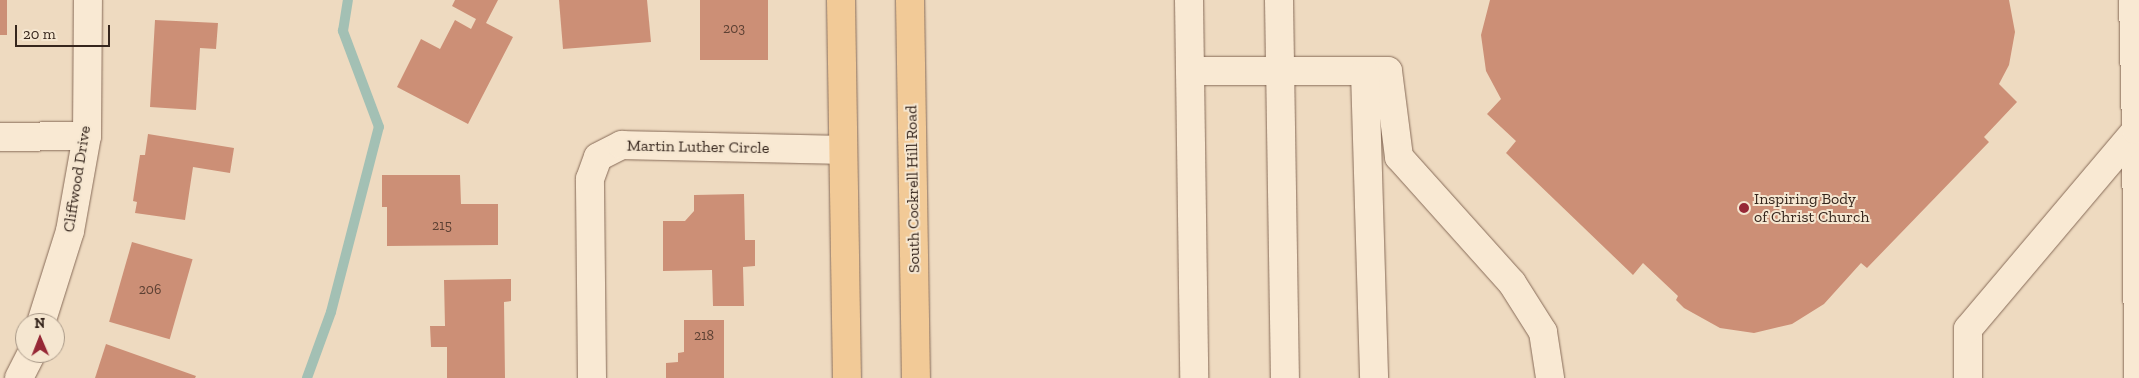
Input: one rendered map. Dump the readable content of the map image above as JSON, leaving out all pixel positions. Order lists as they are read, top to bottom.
{
  "streets": {
    "main road": ["South Cockrell Hill Road"],
    "street": ["Martin Luther Circle", "Cliffwood Drive"]
  },
  "places": ["Inspiring Body of Christ Church"],
  "house_numbers": [
    "203",
    "215",
    "206",
    "218"
  ],
  "scale_bar": "20 m",
  "north": "top"
}
